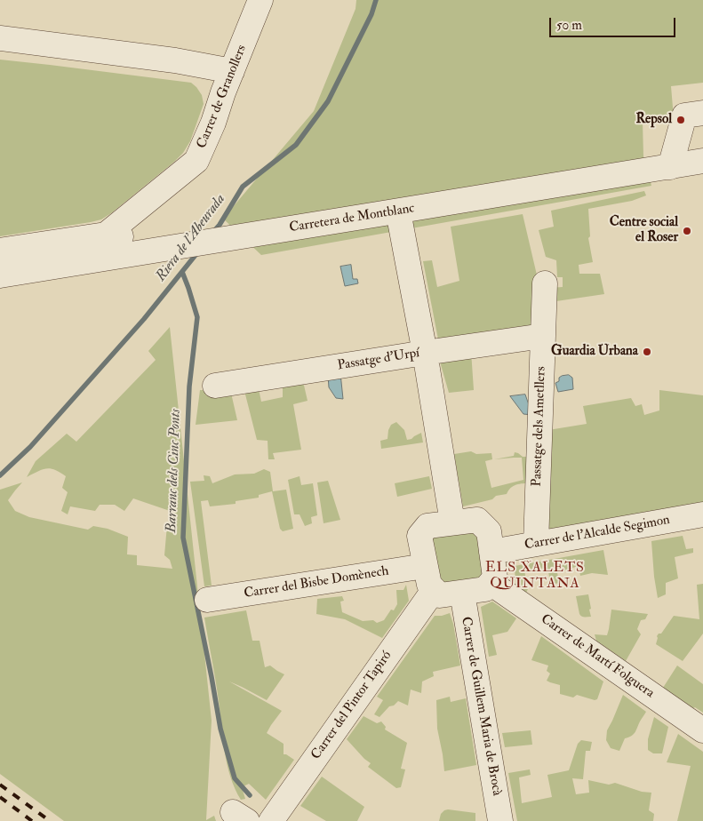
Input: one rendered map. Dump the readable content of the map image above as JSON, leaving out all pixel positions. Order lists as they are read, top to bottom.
{
  "streets": {
    "street": [
      "Carrer de Granollers",
      "Carretera de Montblanc",
      "Passatge d'Urpí",
      "Passatge dels Ametllers",
      "Carrer de l'Alcalde Segimon",
      "Carrer del Bisbe Domènech",
      "Carrer de Martí Folguera",
      "Carrer del Pintor Tapiró",
      "Carrer de Guillem Maria de Brocà"
    ]
  },
  "crossings": [
    ["Passatge d'Urpí", "Passatge dels Ametllers"],
    ["Passatge dels Ametllers", "Carrer de l'Alcalde Segimon"],
    ["Carrer de l'Alcalde Segimon", "Carrer del Bisbe Domènech"],
    ["Carrer de l'Alcalde Segimon", "Carrer de Martí Folguera"],
    ["Carrer de l'Alcalde Segimon", "Carrer del Pintor Tapiró"],
    ["Carrer de l'Alcalde Segimon", "Carrer de Guillem Maria de Brocà"],
    ["Carrer del Bisbe Domènech", "Carrer de Martí Folguera"],
    ["Carrer del Bisbe Domènech", "Carrer del Pintor Tapiró"],
    ["Carrer del Bisbe Domènech", "Carrer de Guillem Maria de Brocà"],
    ["Carrer de Martí Folguera", "Carrer del Pintor Tapiró"],
    ["Carrer de Martí Folguera", "Carrer de Guillem Maria de Brocà"],
    ["Carrer del Pintor Tapiró", "Carrer de Guillem Maria de Brocà"]
  ],
  "districts": ["ELS XALETS QUINTANA"],
  "water": ["Riera de l'Abeurada", "Barranc dels Cinc Ponts"],
  "places": ["Repsol", "Centre social el Roser", "Guardia Urbana"],
  "scale_bar": "50 m"
}
